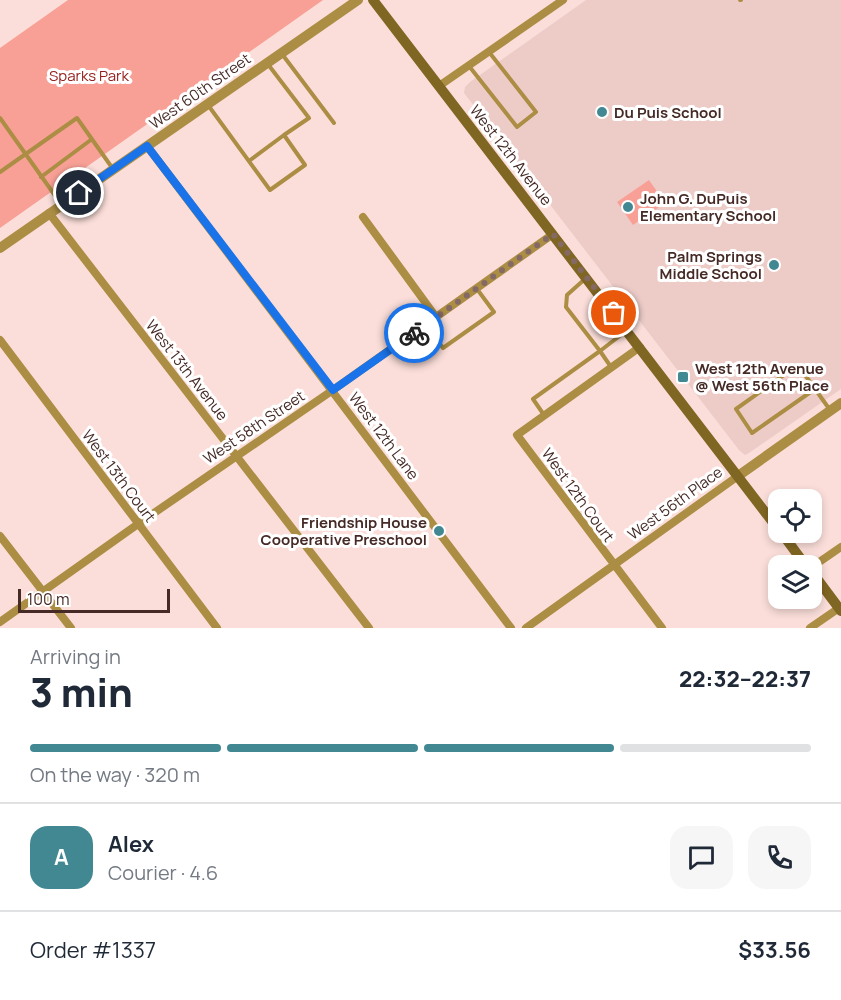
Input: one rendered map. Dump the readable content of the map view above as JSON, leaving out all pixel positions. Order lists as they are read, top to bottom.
{
  "streets": {
    "main road": ["West 12th Avenue"],
    "street": [
      "West 60th Street",
      "West 13th Avenue",
      "West 58th Street",
      "West 12th Lane",
      "West 13th Court",
      "West 12th Court",
      "West 56th Place"
    ]
  },
  "crossings": [
    ["West 60th Street", "West 13th Avenue"],
    ["West 60th Street", "West 12th Lane"],
    ["West 12th Avenue", "West 58th Street"],
    ["West 12th Avenue", "West 56th Place"],
    ["West 13th Avenue", "West 58th Street"],
    ["West 58th Street", "West 12th Lane"],
    ["West 58th Street", "West 13th Court"],
    ["West 12th Court", "West 56th Place"]
  ],
  "parks": ["Sparks Park"],
  "places": {
    "other": [
      "Du Puis School",
      "John G. DuPuis Elementary School",
      "Palm Springs Middle School",
      "Friendship House Cooperative Preschool"
    ],
    "transit": ["West 12th Avenue @ West 56th Place"]
  },
  "scale_bar": "100 m",
  "page": {
    "scale": "100 m",
    "heading": ["3 min", "Arriving in", "22:32–22:37"],
    "panel": [
      "Alex",
      "Courier · 4.6",
      "Order #1337",
      "$33.56"
    ],
    "bar": "On the way · 320 m",
    "round": "A"
  }
}
